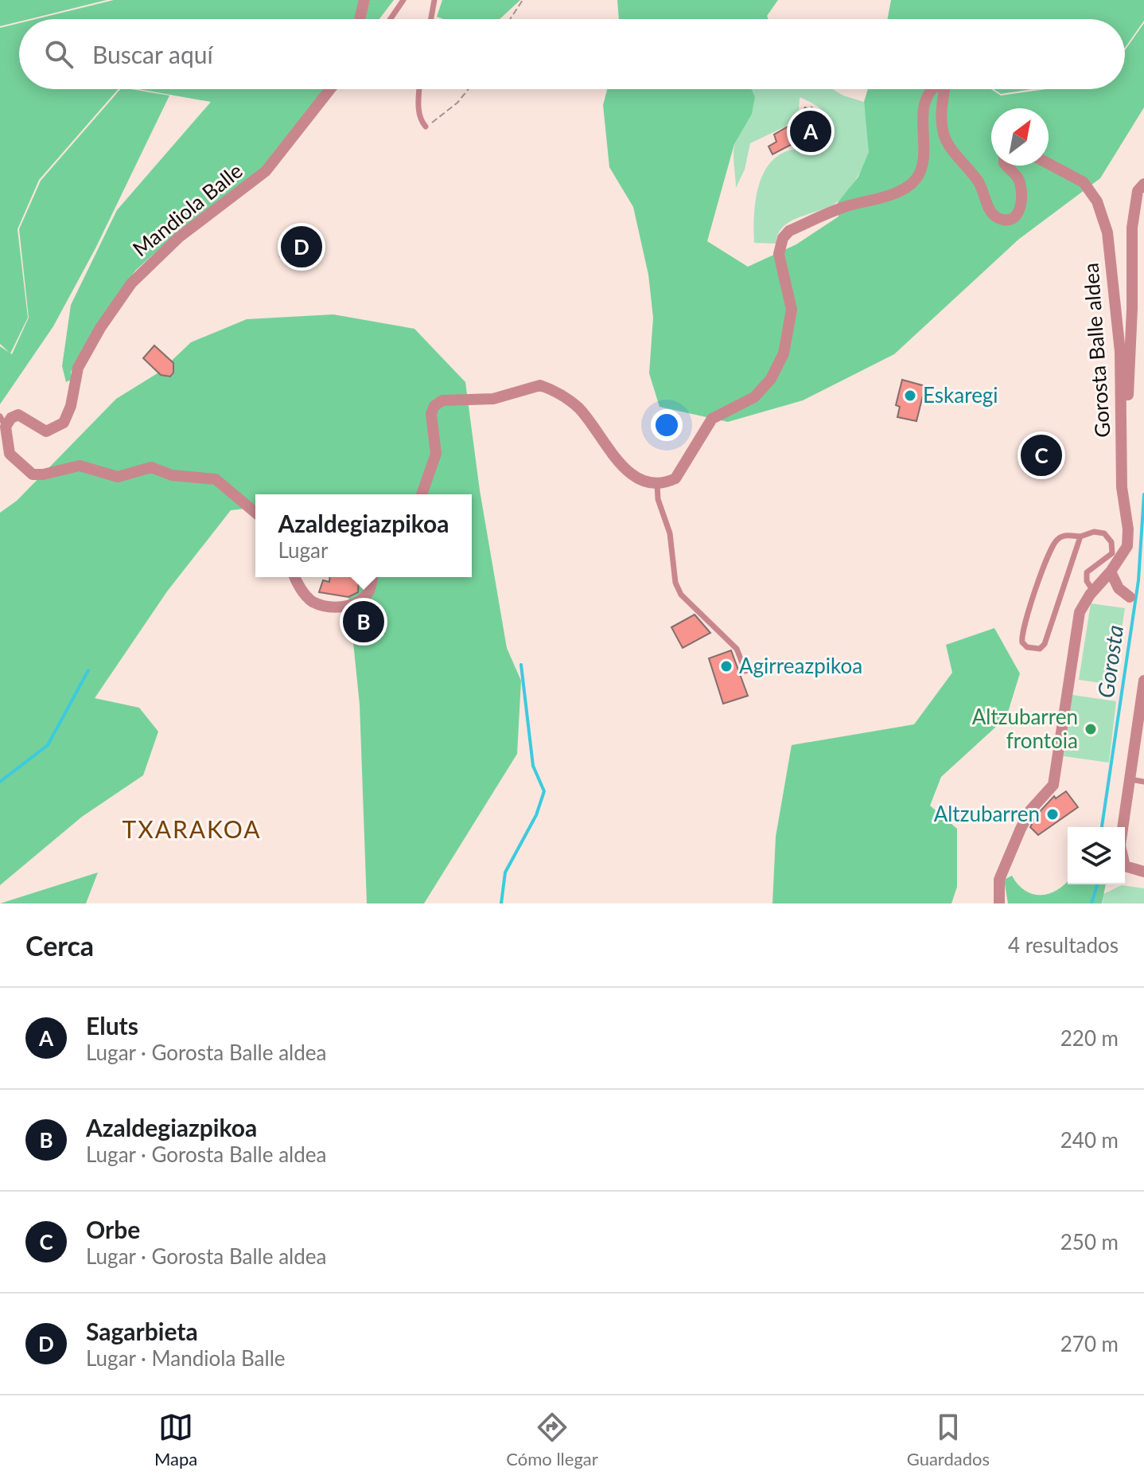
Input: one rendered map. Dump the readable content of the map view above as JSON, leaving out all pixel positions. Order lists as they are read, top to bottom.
{
  "streets": {
    "street": ["Mandiola Balle", "Gorosta Balle aldea"]
  },
  "districts": ["TXARAKOA"],
  "water": ["Gorosta"],
  "places": [
    "Eskaregi",
    "Agirreazpikoa",
    "Altzubarren frontoia",
    "Altzubarren"
  ],
  "north": "top right",
  "page": {
    "search": "Buscar aquí",
    "pins": [
      "A",
      "D",
      "C",
      "B"
    ],
    "popup": ["Azaldegiazpikoa", "Lugar"],
    "heading": ["Cerca", "4 resultados"],
    "list": [
      {
        "mark": "A",
        "name": "Eluts",
        "note": "Lugar · Gorosta Balle aldea",
        "value": "220 m"
      },
      {
        "mark": "B",
        "name": "Azaldegiazpikoa",
        "note": "Lugar · Gorosta Balle aldea",
        "value": "240 m"
      },
      {
        "mark": "C",
        "name": "Orbe",
        "note": "Lugar · Gorosta Balle aldea",
        "value": "250 m"
      },
      {
        "mark": "D",
        "name": "Sagarbieta",
        "note": "Lugar · Mandiola Balle",
        "value": "270 m"
      }
    ],
    "nav": ["Mapa", "Cómo llegar", "Guardados"]
  }
}
